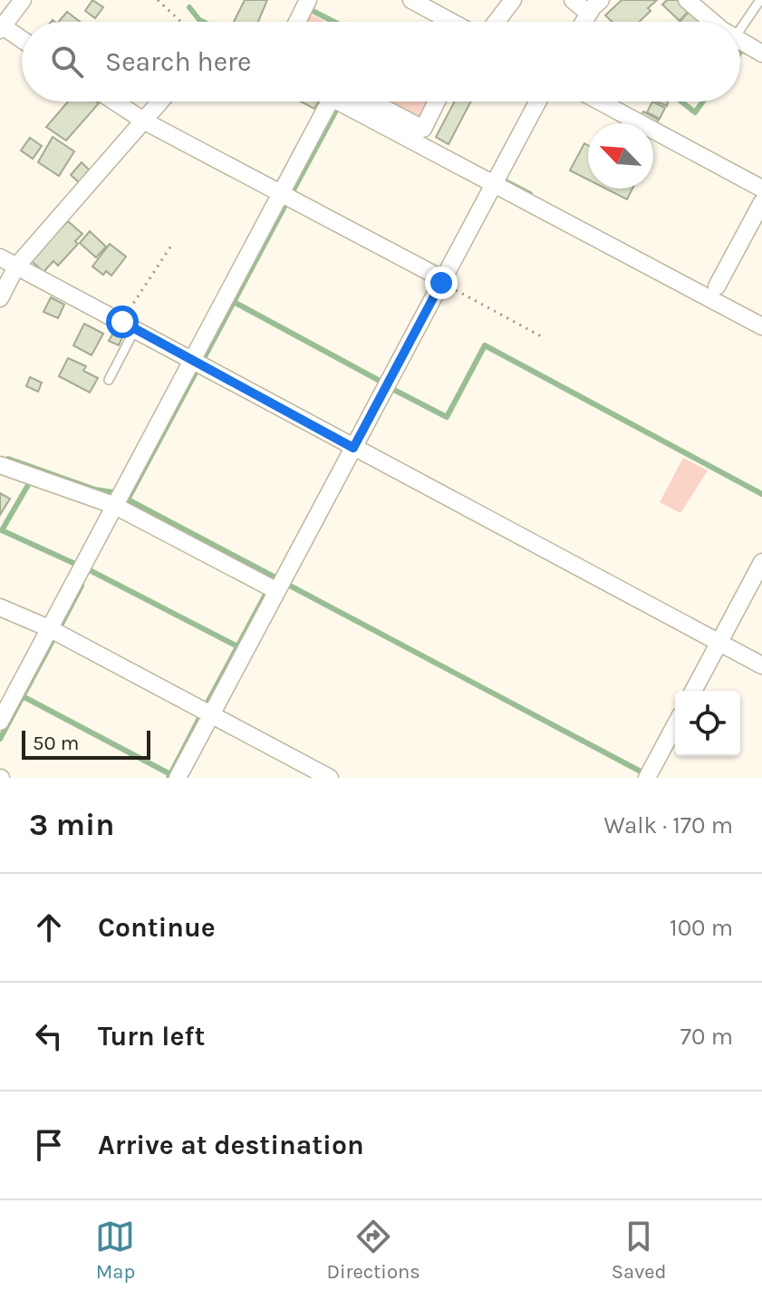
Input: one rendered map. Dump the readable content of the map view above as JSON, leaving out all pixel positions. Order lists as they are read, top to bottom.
{
  "scale_bar": "50 m",
  "north": "top left",
  "page": {
    "search": "Search here",
    "scale": "50 m",
    "heading": ["3 min", "Walk · 170 m"],
    "list": [
      ["Continue", "100 m"],
      ["Turn left", "70 m"],
      "Arrive at destination"
    ],
    "nav": ["Map", "Directions", "Saved"]
  }
}
